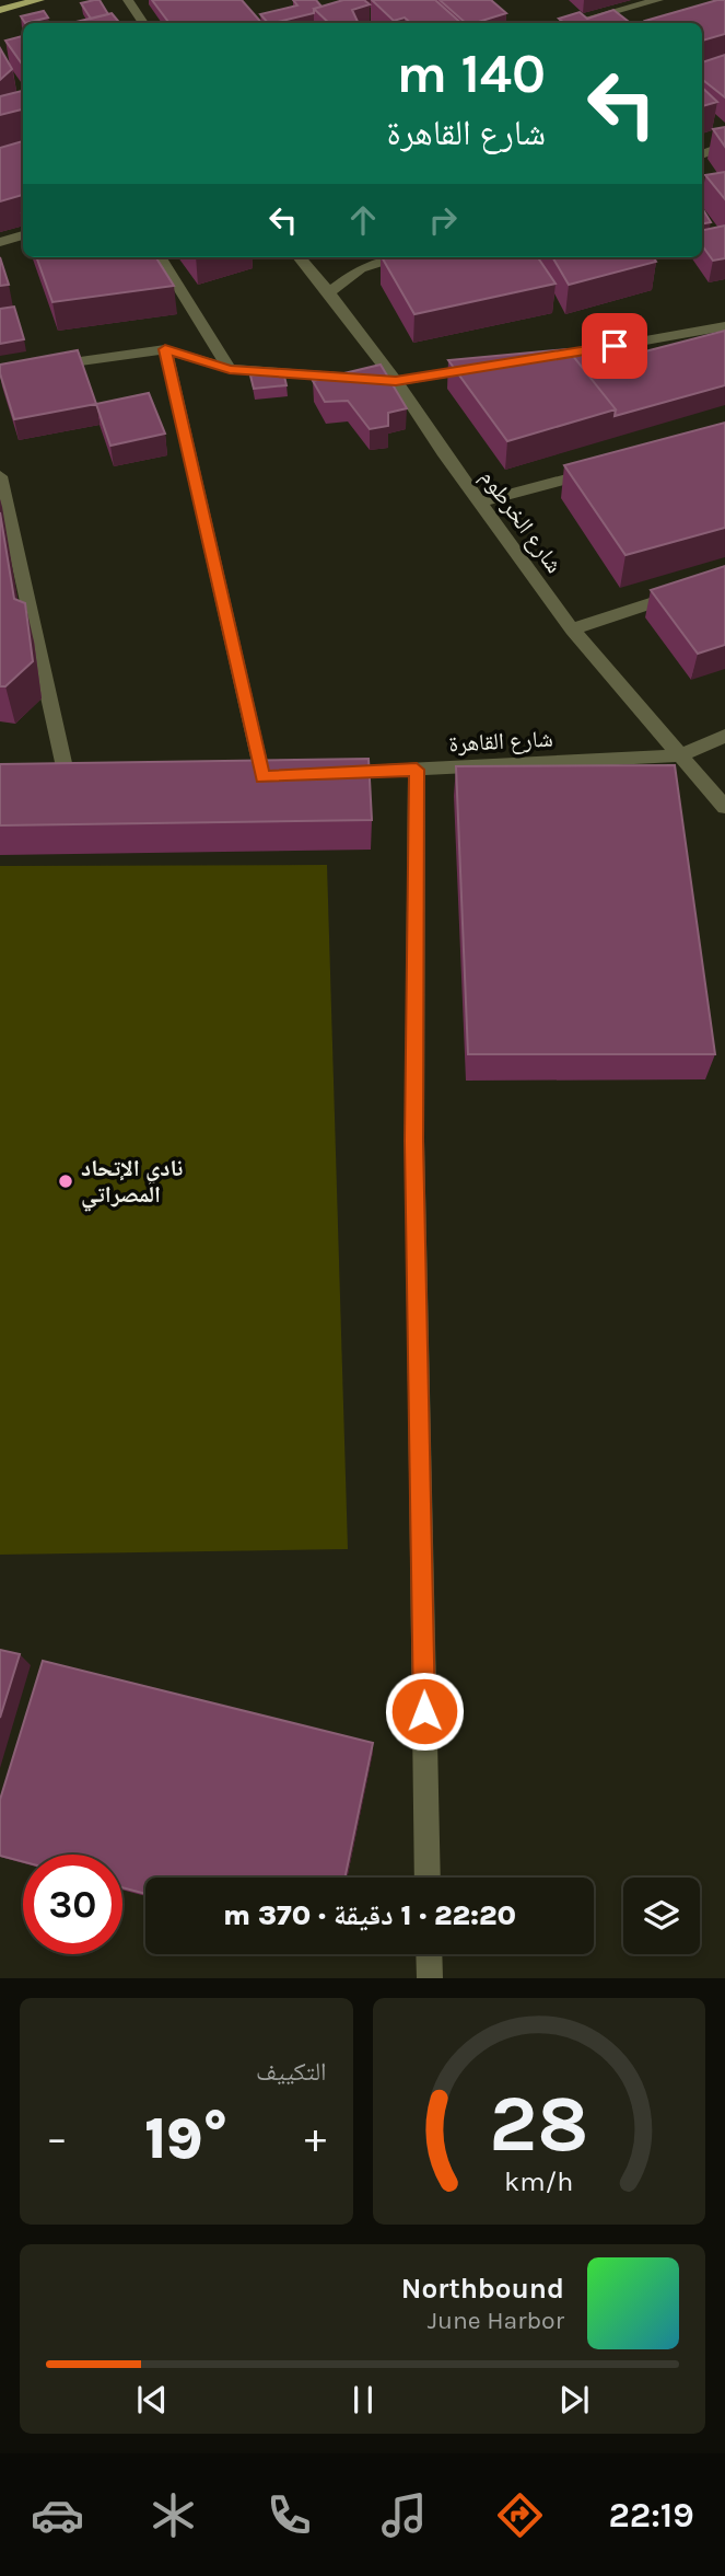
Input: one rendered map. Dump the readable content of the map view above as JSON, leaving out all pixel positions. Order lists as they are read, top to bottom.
{
  "streets": {
    "street": ["شارع الخرطوم", "شارع القاهرة"]
  },
  "crossings": [
    ["شارع الخرطوم", "شارع القاهرة"]
  ],
  "places": ["نادي الإتحاد المصراتي"],
  "page": {
    "turn": ["140 m", "شارع القاهرة"],
    "limit": "30",
    "trip": "22:20 · 1 دقيقة · 370 m",
    "tile": "التكييف",
    "heat": ["−", "19°", "+"],
    "song": ["Northbound", "June Harbor"],
    "tabs": "22:19",
    "gauge": ["28", "km/h"]
  }
}
